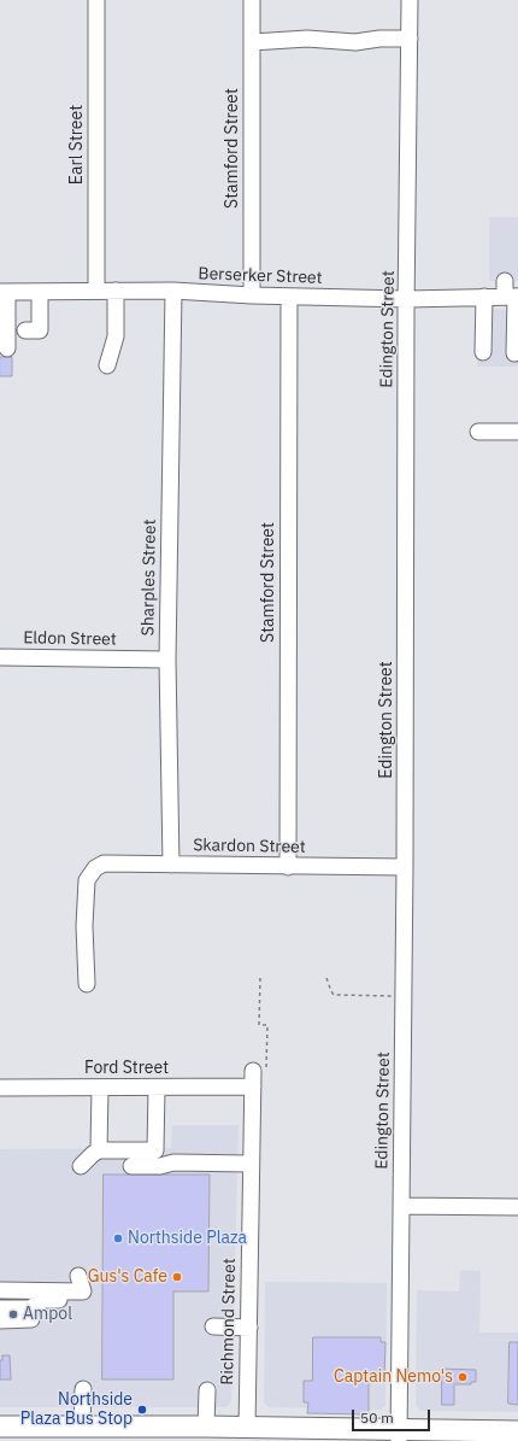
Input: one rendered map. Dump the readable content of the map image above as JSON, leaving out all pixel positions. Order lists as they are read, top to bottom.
{
  "streets": {
    "street": [
      "Earl Street",
      "Stamford Street",
      "Berserker Street",
      "Edington Street",
      "Sharples Street",
      "Eldon Street",
      "Skardon Street",
      "Ford Street",
      "Richmond Street"
    ]
  },
  "crossings": [
    ["Earl Street", "Berserker Street"],
    ["Stamford Street", "Berserker Street"],
    ["Stamford Street", "Skardon Street"],
    ["Berserker Street", "Edington Street"],
    ["Berserker Street", "Sharples Street"],
    ["Edington Street", "Skardon Street"],
    ["Sharples Street", "Eldon Street"],
    ["Sharples Street", "Skardon Street"],
    ["Ford Street", "Richmond Street"]
  ],
  "places": [
    "Northside Plaza",
    "Gus's Cafe",
    "Ampol",
    "Captain Nemo's",
    "Northside Plaza Bus Stop"
  ],
  "scale_bar": "50 m"
}
